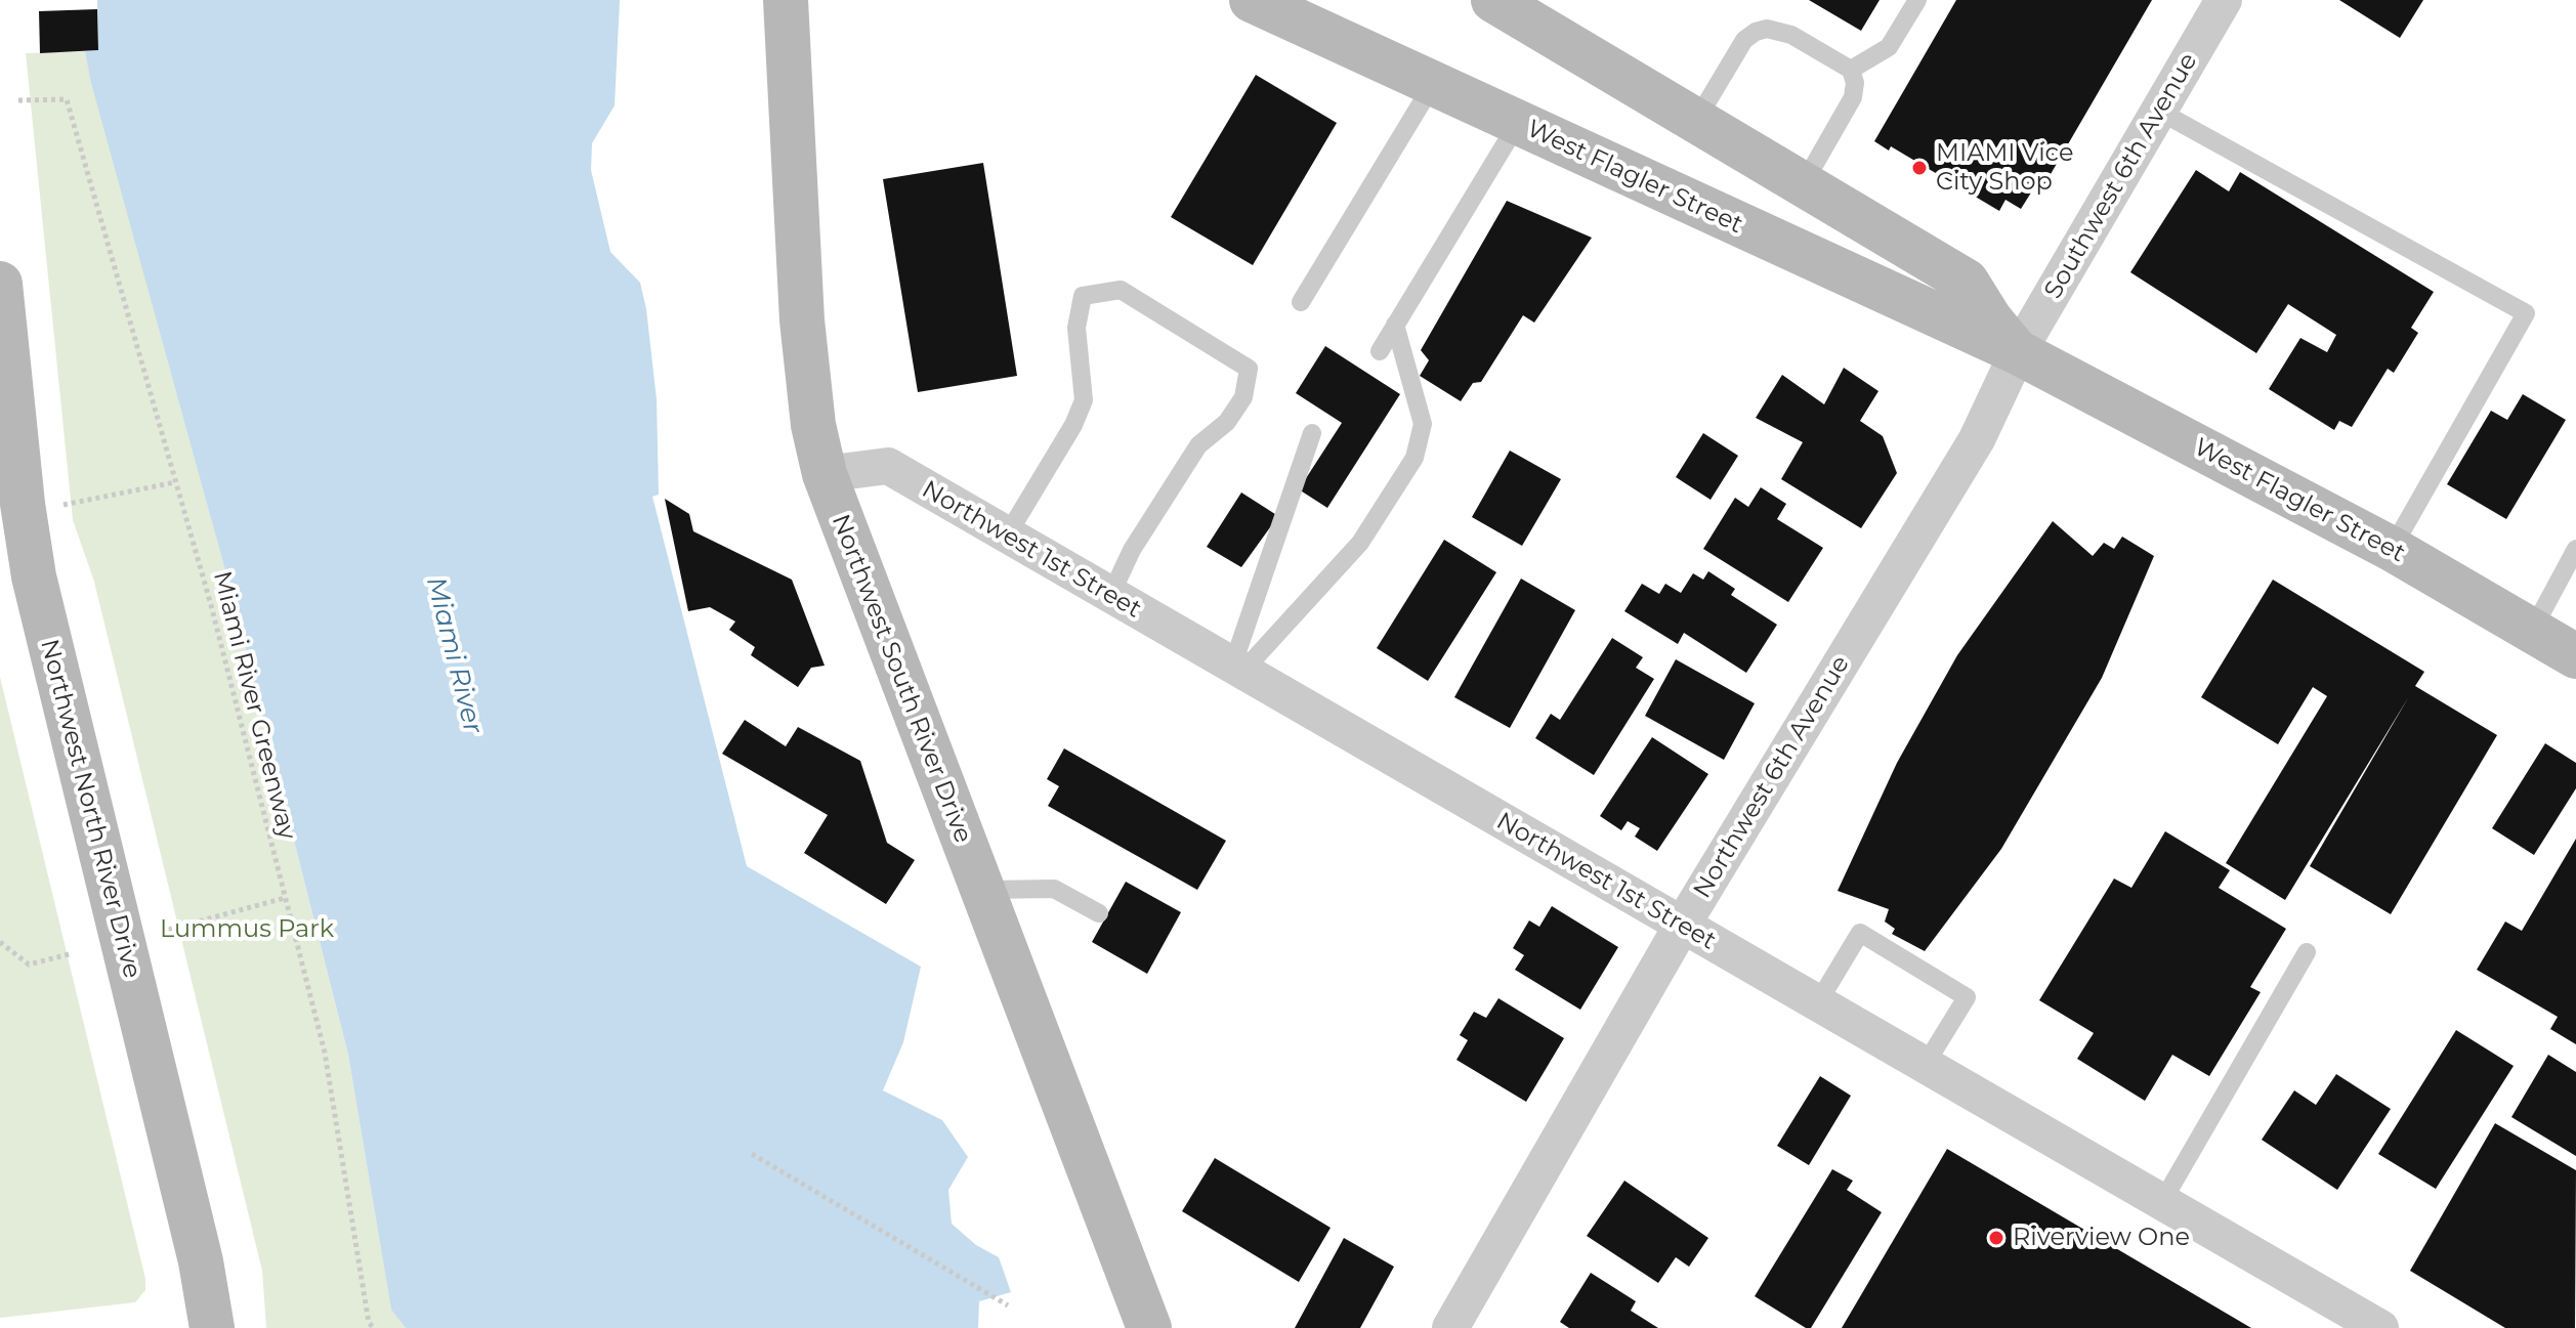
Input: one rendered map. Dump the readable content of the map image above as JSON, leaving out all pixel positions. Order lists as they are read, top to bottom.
{
  "streets": {
    "street": [
      "Southwest 6th Avenue",
      "West Flagler Street",
      "Northwest 1st Street",
      "Northwest South River Drive",
      "Northwest 6th Avenue",
      "Northwest North River Drive"
    ],
    "path": ["Miami River Greenway"]
  },
  "crossings": [
    ["Southwest 6th Avenue", "West Flagler Street"],
    ["Southwest 6th Avenue", "Northwest 6th Avenue"],
    ["West Flagler Street", "Northwest 6th Avenue"],
    ["Northwest 1st Street", "Northwest South River Drive"],
    ["Northwest 1st Street", "Northwest 6th Avenue"]
  ],
  "water": ["Miami River"],
  "parks": ["Lummus Park"],
  "places": ["MIAMI Vice City Shop", "Riverview One"]
}
